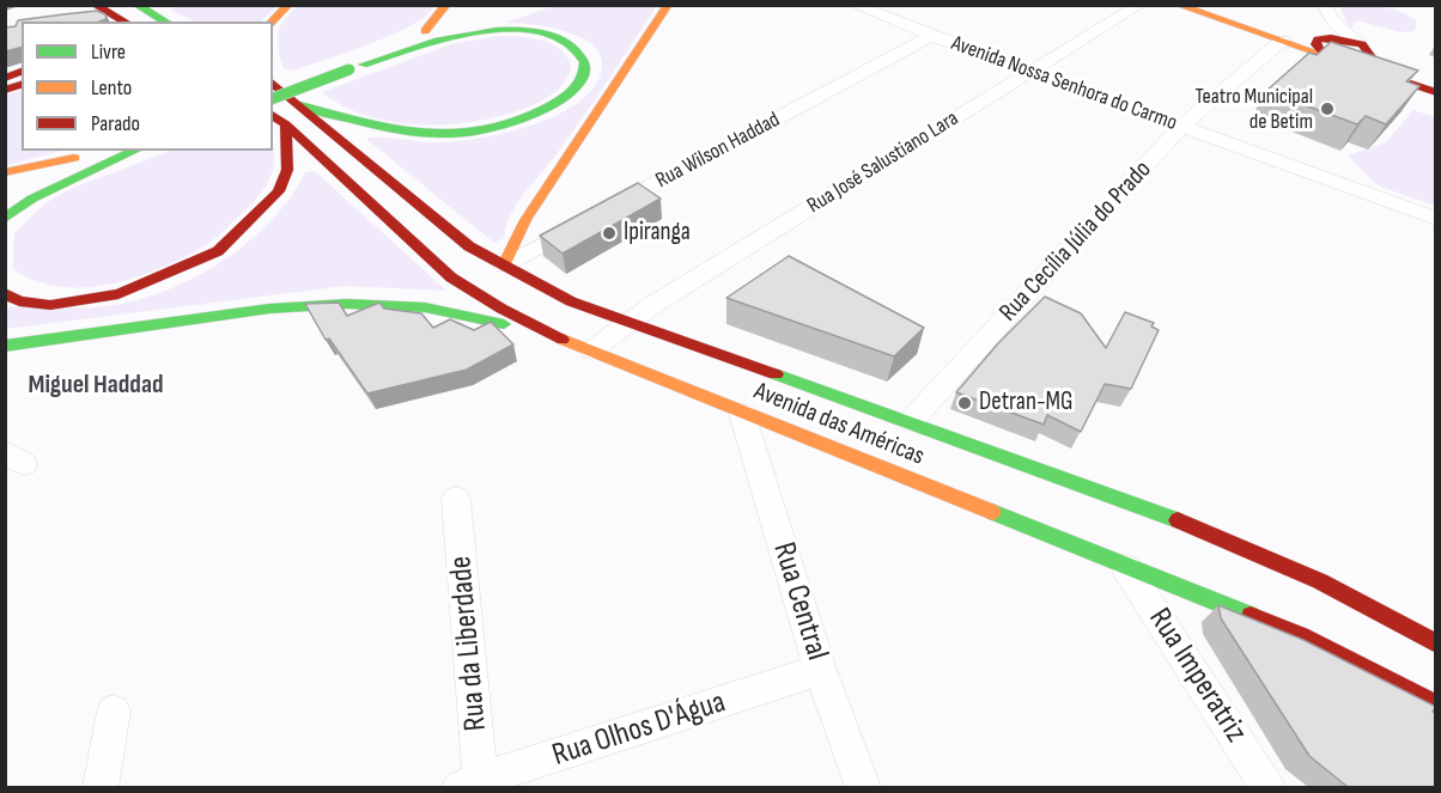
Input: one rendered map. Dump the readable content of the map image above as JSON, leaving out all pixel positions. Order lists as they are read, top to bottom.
{
  "streets": {
    "main road": ["Avenida das Américas"],
    "street": [
      "Avenida Nossa Senhora do Carmo",
      "Rua Wilson Haddad",
      "Rua José Salustiano Lara",
      "Rua Cecília Júlia do Prado",
      "Rua Central",
      "Rua da Liberdade",
      "Rua Imperatriz",
      "Rua Olhos D'Água"
    ]
  },
  "crossings": [
    ["Avenida Nossa Senhora do Carmo", "Rua Wilson Haddad"],
    ["Avenida Nossa Senhora do Carmo", "Rua José Salustiano Lara"],
    ["Avenida Nossa Senhora do Carmo", "Rua Cecília Júlia do Prado"],
    ["Rua Wilson Haddad", "Avenida das Américas"],
    ["Rua José Salustiano Lara", "Avenida das Américas"],
    ["Rua Cecília Júlia do Prado", "Avenida das Américas"],
    ["Avenida das Américas", "Rua Central"],
    ["Avenida das Américas", "Rua Imperatriz"],
    ["Rua Central", "Rua Olhos D'Água"],
    ["Rua da Liberdade", "Rua Olhos D'Água"]
  ],
  "districts": ["Miguel Haddad"],
  "places": ["Teatro Municipal de Betim", "Ipiranga", "Detran-MG"],
  "legend": ["Livre", "Lento", "Parado"]
}
